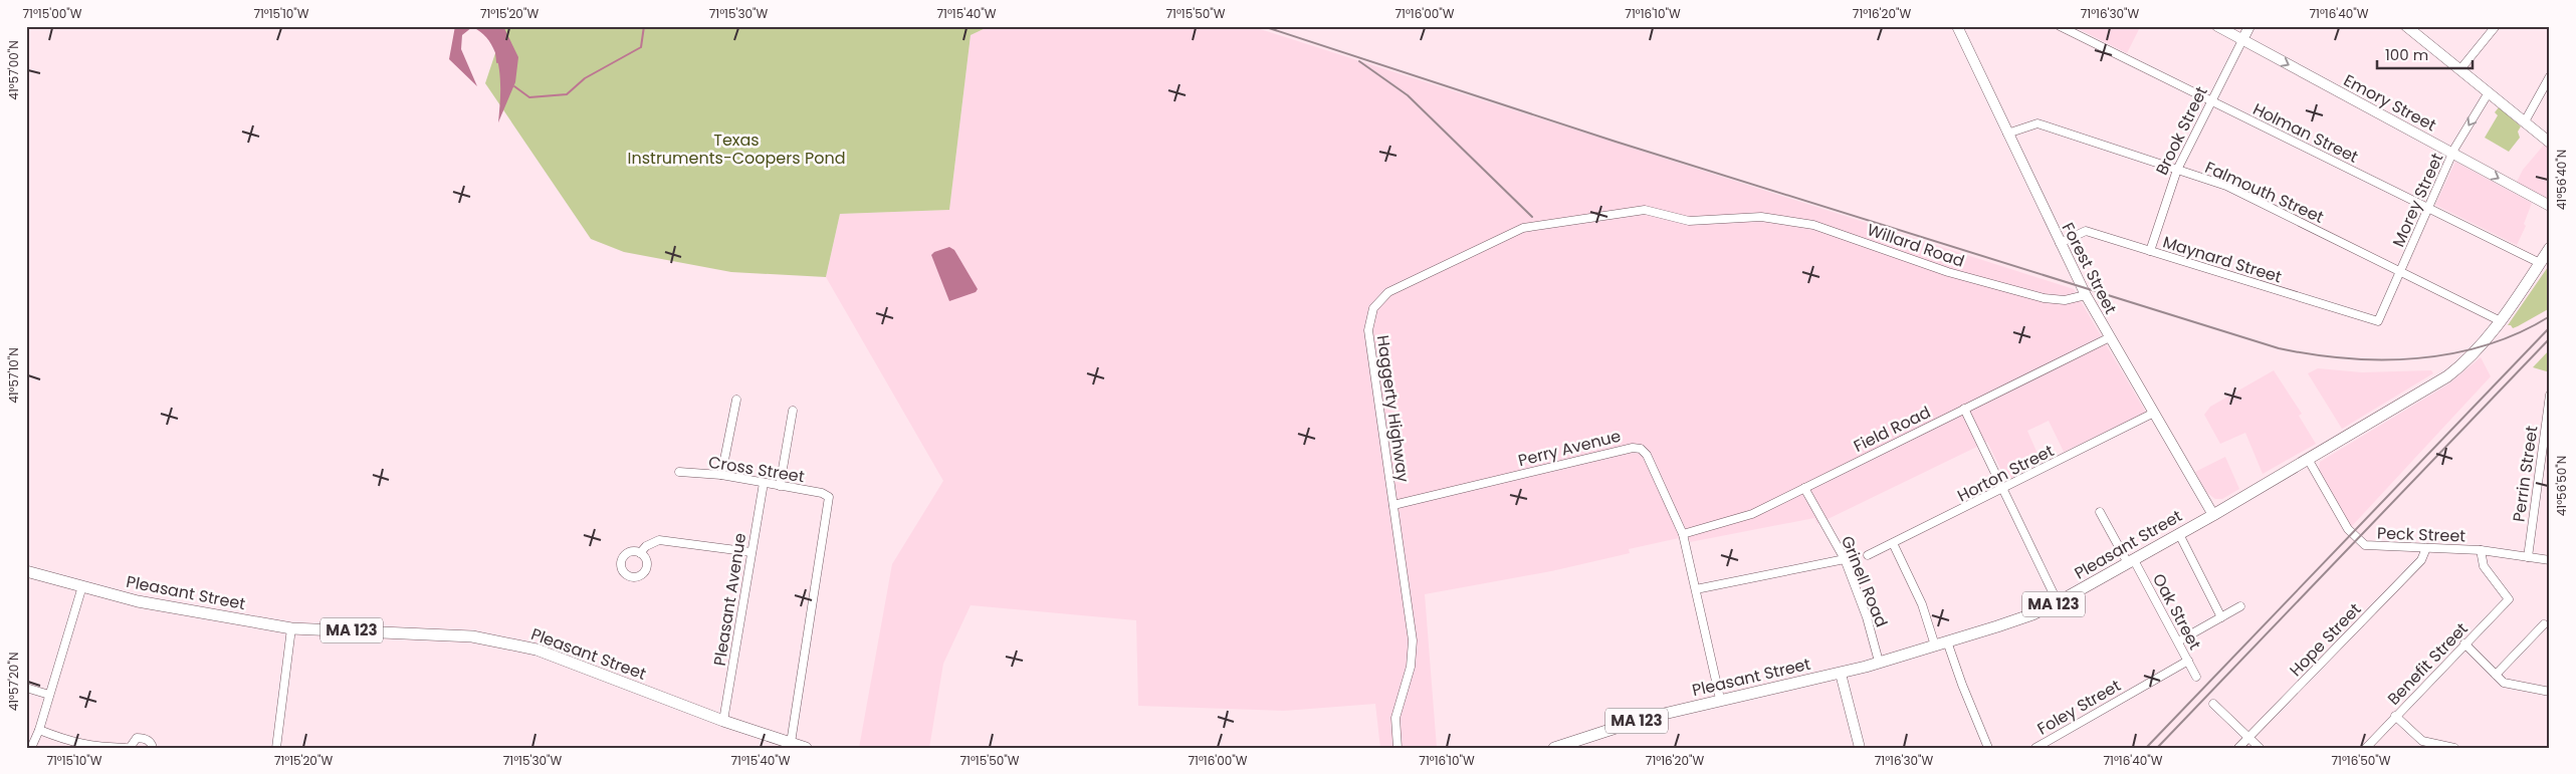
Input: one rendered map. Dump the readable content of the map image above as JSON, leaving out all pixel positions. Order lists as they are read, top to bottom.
{
  "streets": {
    "highway": ["Pleasant Street", "MA 123"],
    "main road": ["Emory Street", "Brook Street", "Forest Street"],
    "street": [
      "Holman Street",
      "Falmouth Street",
      "Morey Street",
      "Willard Road",
      "Maynard Street",
      "Haggerty Highway",
      "Field Road",
      "Perry Avenue",
      "Cross Street",
      "Horton Street",
      "Perrin Street",
      "Peck Street",
      "Grinell Road",
      "Pleasant Avenue",
      "Oak Street",
      "Hope Street",
      "Benefit Street",
      "Foley Street"
    ]
  },
  "crossings": [
    ["Emory Street", "Brook Street"],
    ["Emory Street", "Morey Street"],
    ["Brook Street", "Holman Street"],
    ["Brook Street", "Falmouth Street"],
    ["Brook Street", "Maynard Street"],
    ["Holman Street", "Morey Street"],
    ["Holman Street", "Pleasant Street"],
    ["Falmouth Street", "Morey Street"],
    ["Falmouth Street", "Forest Street"],
    ["Falmouth Street", "Pleasant Street"],
    ["Morey Street", "Maynard Street"],
    ["Willard Road", "Forest Street"],
    ["Willard Road", "Haggerty Highway"],
    ["Maynard Street", "Forest Street"],
    ["Forest Street", "Field Road"],
    ["Forest Street", "Horton Street"],
    ["Forest Street", "Pleasant Street"],
    ["Haggerty Highway", "Perry Avenue"],
    ["Field Road", "Perry Avenue"],
    ["Field Road", "Grinell Road"],
    ["Perry Avenue", "Pleasant Street"],
    ["Cross Street", "Pleasant Street"],
    ["Cross Street", "Pleasant Avenue"],
    ["Perrin Street", "Peck Street"],
    ["Peck Street", "Pleasant Street"],
    ["Peck Street", "Hope Street"],
    ["Peck Street", "Benefit Street"],
    ["Pleasant Street", "Grinell Road"],
    ["Pleasant Street", "Pleasant Avenue"],
    ["Pleasant Street", "Oak Street"],
    ["Oak Street", "Foley Street"]
  ],
  "parks": ["Texas Instruments-Coopers Pond"],
  "scale_bar": "100 m",
  "coordinates": [
    "71°15'00\"W",
    "71°15'10\"W",
    "71°15'20\"W",
    "71°15'30\"W",
    "71°15'40\"W",
    "71°15'50\"W",
    "71°16'00\"W",
    "71°16'10\"W",
    "71°16'20\"W",
    "71°16'30\"W",
    "71°16'40\"W",
    "41°57'00\"N",
    "41°56'40\"N",
    "41°57'10\"N",
    "41°56'50\"N",
    "41°57'20\"N",
    "71°16'50\"W"
  ]
}
